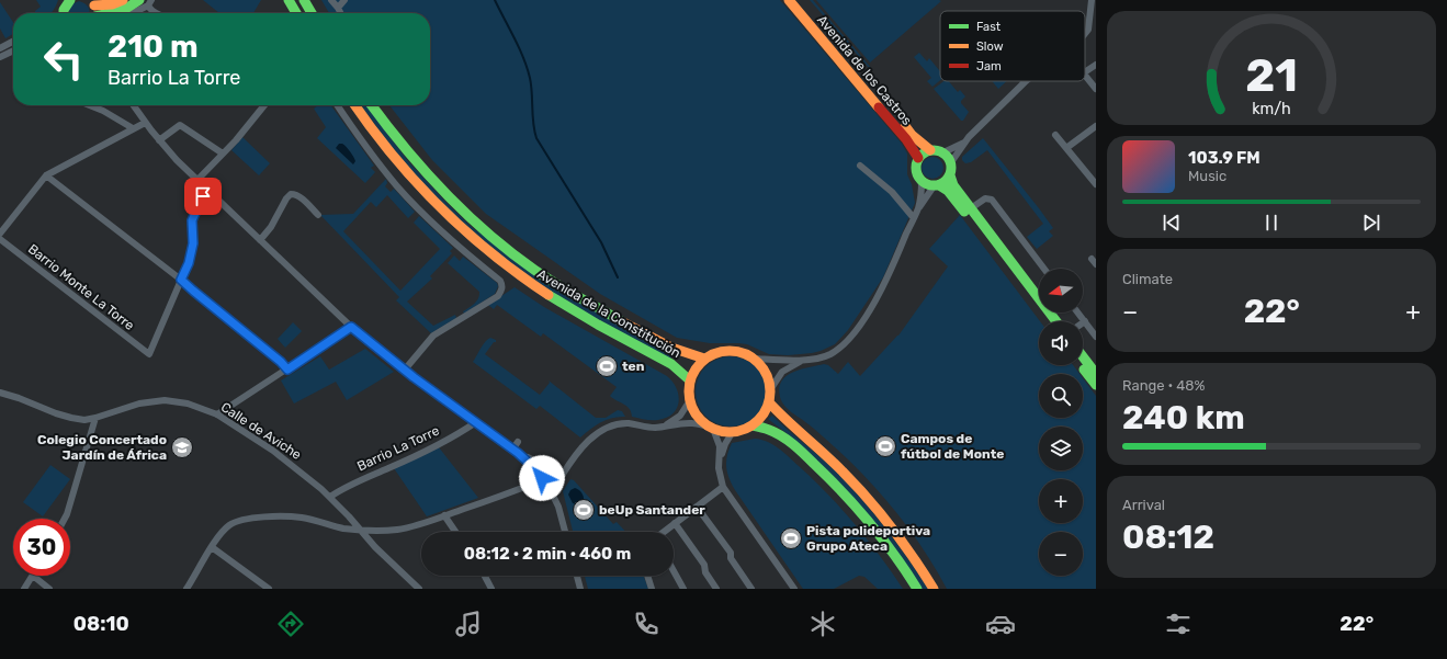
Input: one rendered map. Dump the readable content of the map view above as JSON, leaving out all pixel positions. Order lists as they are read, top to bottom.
{
  "streets": {
    "main road": ["Avenida de los Castros", "Avenida de la Constitución"],
    "street": ["Barrio Monte La Torre", "Calle de Aviche", "Barrio La Torre"]
  },
  "crossings": [
    ["Calle de Aviche", "Barrio La Torre"]
  ],
  "places": {
    "sports": [
      "ten",
      "Campos de fútbol de Monte",
      "beUp Santander",
      "Pista polideportiva Grupo Ateca"
    ],
    "school or university": ["Colegio Concertado Jardín de África"]
  },
  "legend": ["Fast", "Slow", "Jam"],
  "north": "left",
  "page": {
    "turn": ["210 m", "Barrio La Torre"],
    "song": ["103.9 FM", "Music"],
    "tile": [
      "Climate",
      ["Range · 48%", "240 km"],
      ["Arrival", "08:12"]
    ],
    "map_buttons": ["+", "−"],
    "heat": ["−", "22°", "+"],
    "limit": "30",
    "trip": "08:12 · 2 min · 460 m",
    "tabs": ["08:10", "22°"],
    "gauge": ["21", "km/h"]
  }
}
